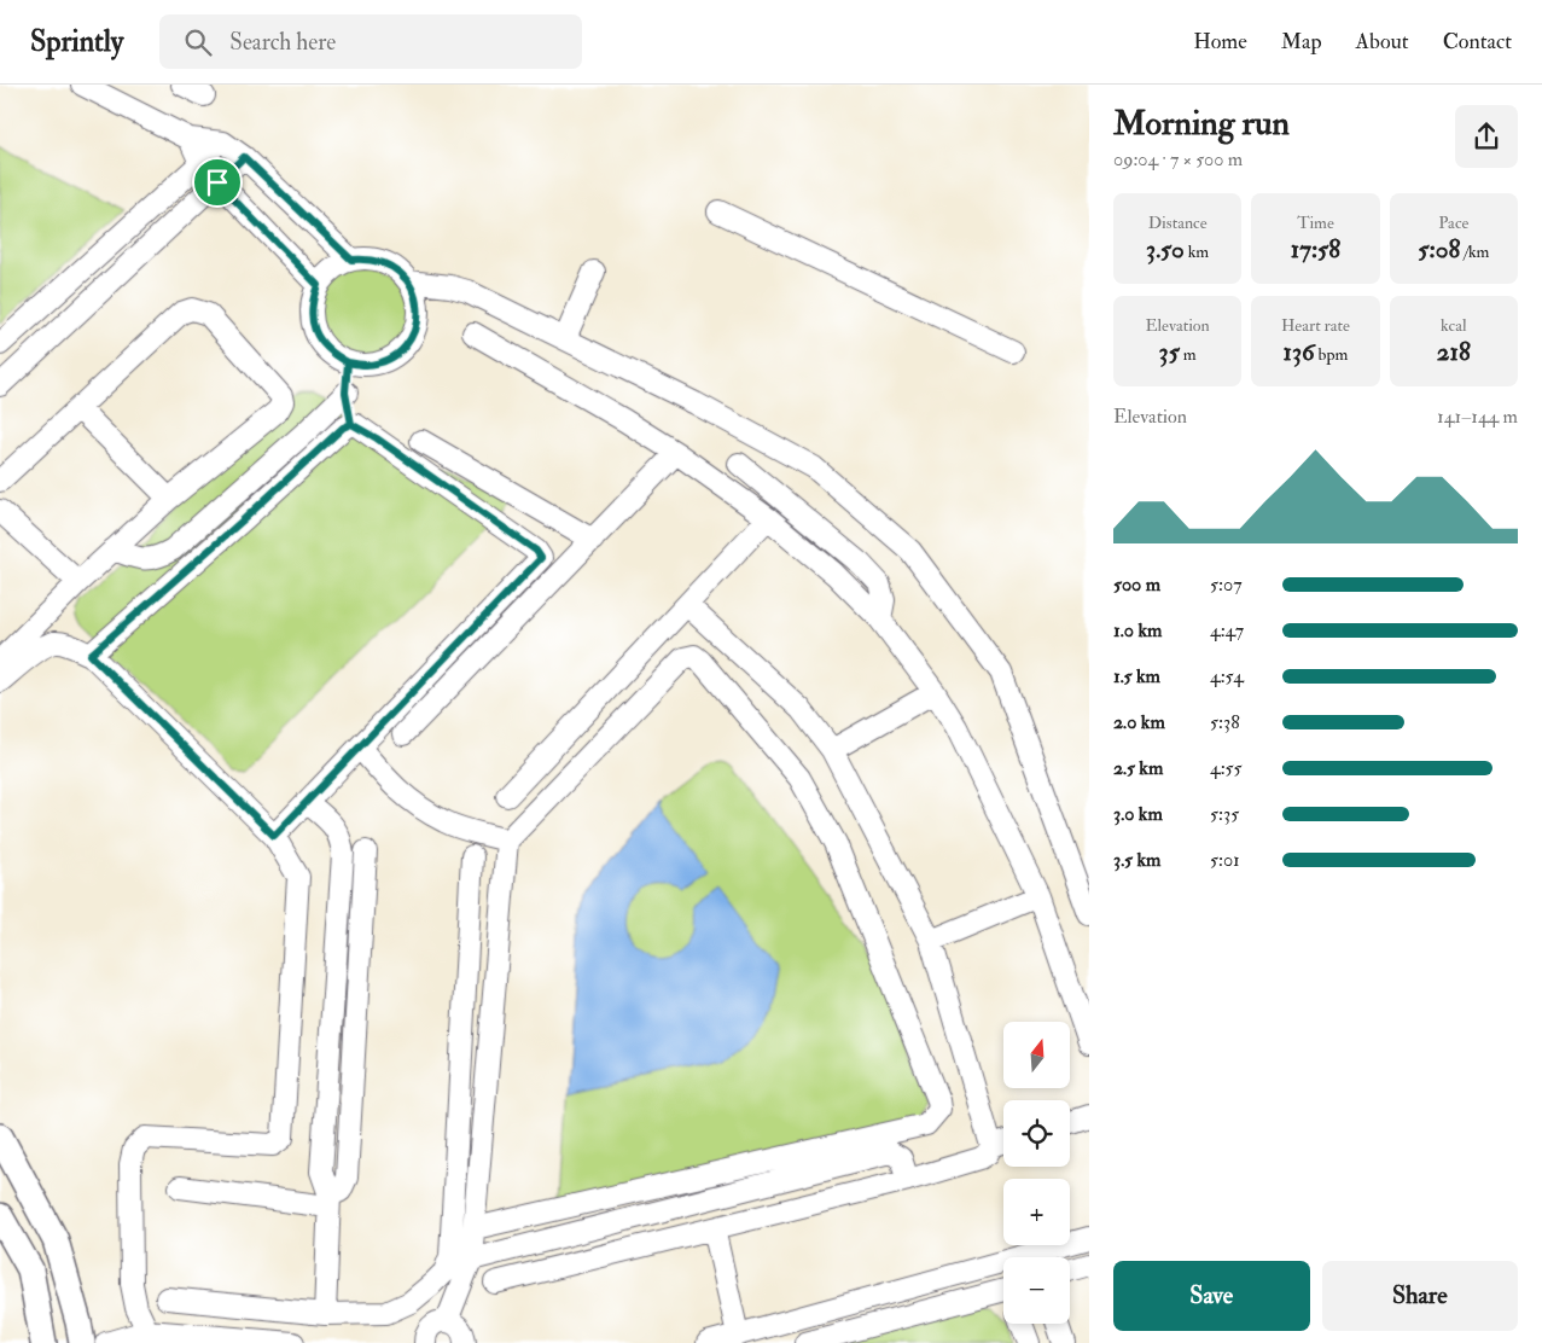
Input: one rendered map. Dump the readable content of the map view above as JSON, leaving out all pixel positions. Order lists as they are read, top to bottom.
{
  "north": "top",
  "page": {
    "header": "Sprintly",
    "search": "Search here",
    "nav": [
      "Home",
      "Map",
      "About",
      "Contact"
    ],
    "heading": ["Morning run", "09:04 · 7 × 500 m"],
    "stats": [
      ["Distance", "3.50 km"],
      ["Time", "17:58"],
      ["Pace", "5:08 /km"],
      ["Elevation", "35 m"],
      ["Heart rate", "136 bpm"],
      ["kcal", "218"]
    ],
    "chart": ["Elevation", "141–144 m"],
    "list": [
      {
        "name": "500 m",
        "note": "5:07"
      },
      {
        "name": "1.0 km",
        "note": "4:47"
      },
      {
        "name": "1.5 km",
        "note": "4:54"
      },
      {
        "name": "2.0 km",
        "note": "5:38"
      },
      {
        "name": "2.5 km",
        "note": "4:55"
      },
      {
        "name": "3.0 km",
        "note": "5:35"
      },
      {
        "name": "3.5 km",
        "note": "5:01"
      }
    ],
    "map_buttons": ["+", "−"],
    "buttons": ["Save", "Share"]
  }
}
